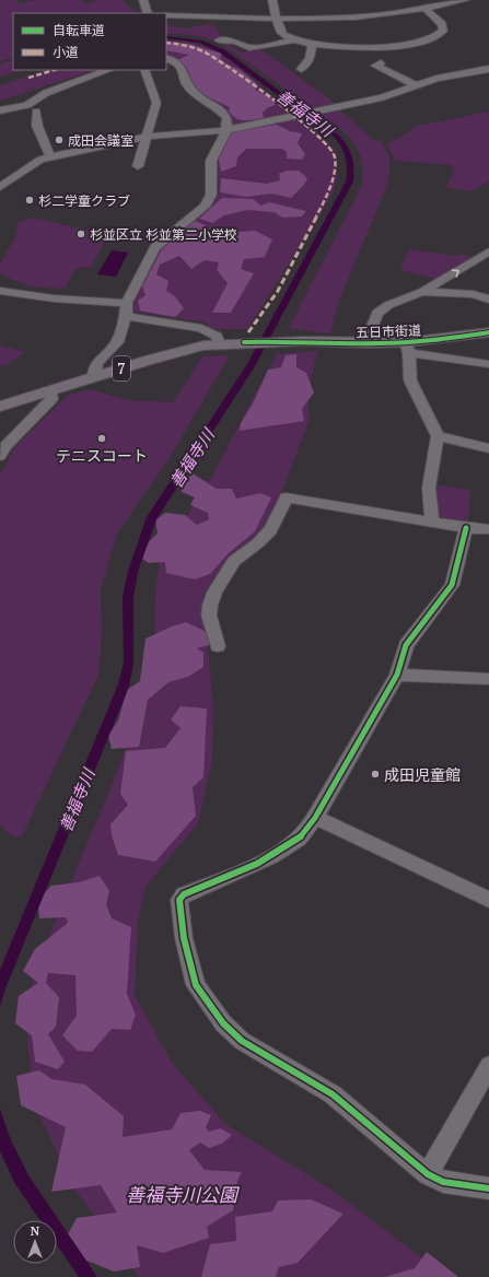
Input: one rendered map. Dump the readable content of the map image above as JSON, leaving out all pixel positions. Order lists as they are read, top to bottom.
{
  "streets": {
    "main road": ["五日市街道", "7"]
  },
  "crossings": [
    ["五日市街道", "7"]
  ],
  "water": ["善福寺川"],
  "parks": ["善福寺川公園"],
  "places": [
    "成田会議室",
    "杉二学童クラブ",
    "杉並区立 杉並第二小学校",
    "テニスコート",
    "成田児童館"
  ],
  "legend": ["自転車道", "小道"],
  "north": "top"
}
